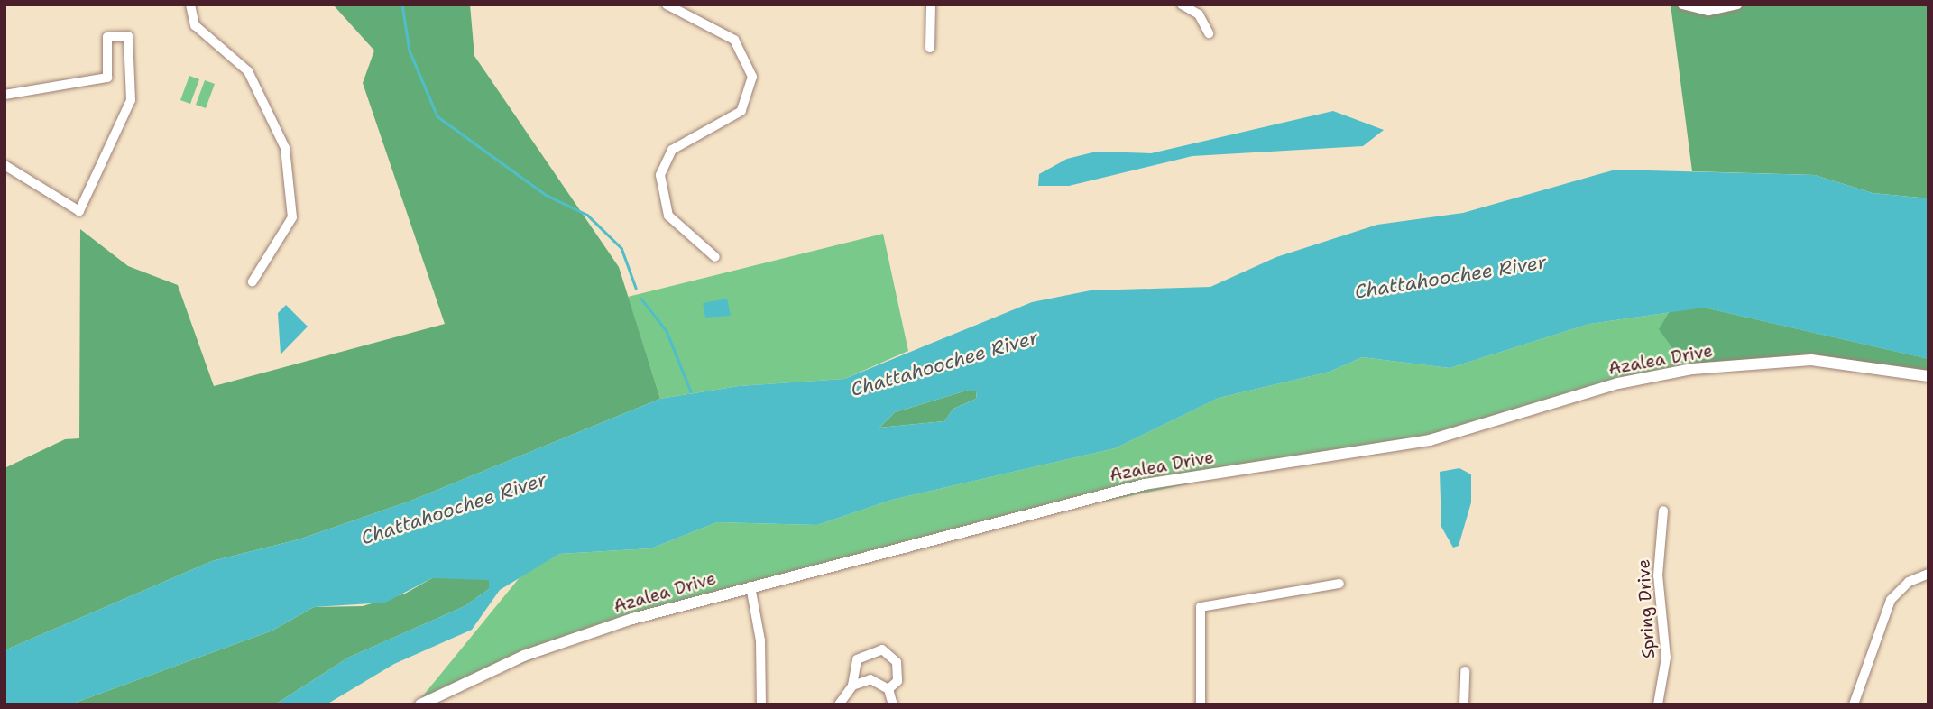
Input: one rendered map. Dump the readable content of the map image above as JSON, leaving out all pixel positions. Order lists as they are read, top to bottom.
{
  "streets": {
    "street": ["Azalea Drive", "Spring Drive"]
  },
  "water": ["Chattahoochee River"]
}
